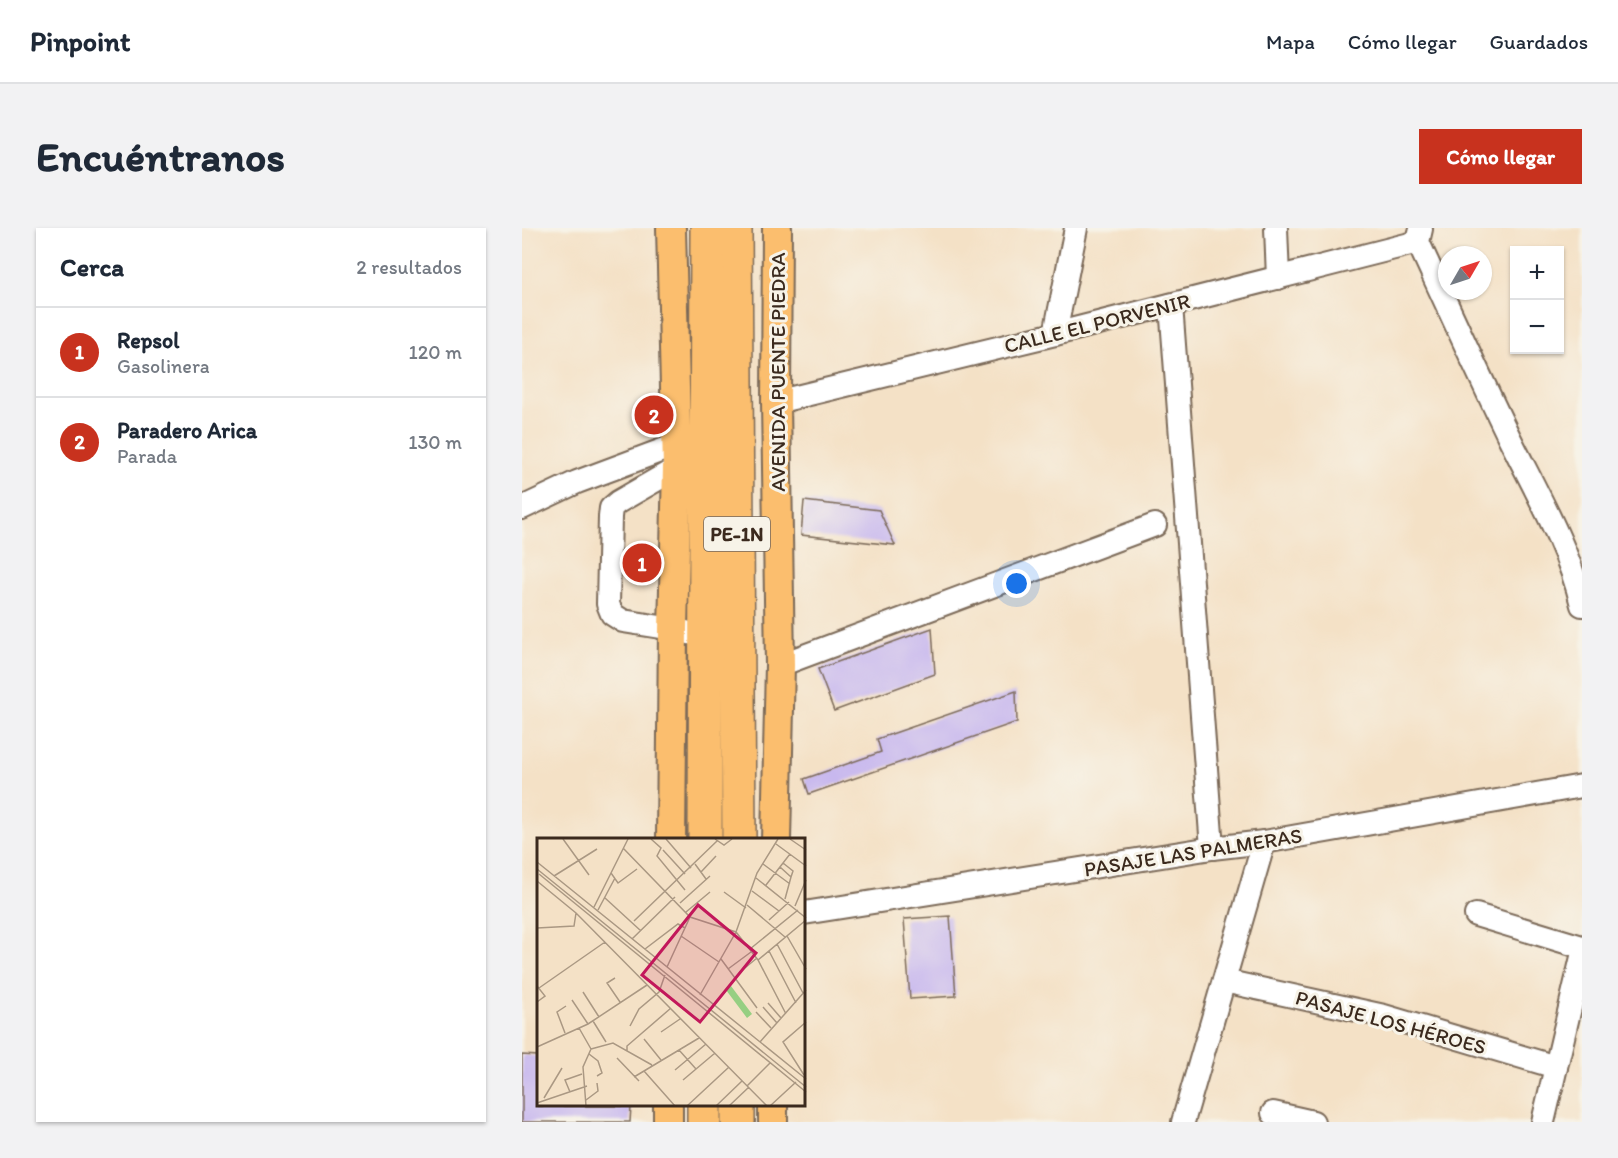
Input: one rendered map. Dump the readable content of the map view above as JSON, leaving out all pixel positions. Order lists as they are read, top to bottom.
{
  "streets": {
    "highway": ["PE-1N"],
    "main road": ["AVENIDA PUENTE PIEDRA"],
    "street": ["CALLE EL PORVENIR", "PASAJE LAS PALMERAS", "PASAJE LOS HÉROES"]
  },
  "crossings": [
    ["CALLE EL PORVENIR", "AVENIDA PUENTE PIEDRA"]
  ],
  "north": "top right",
  "page": {
    "header": "Pinpoint",
    "nav": ["Mapa", "Cómo llegar", "Guardados"],
    "buttons": "Cómo llegar",
    "title": "Encuéntranos",
    "heading": ["Cerca", "2 resultados"],
    "map_buttons": ["+", "−"],
    "list": [
      {
        "mark": "1",
        "name": "Repsol",
        "note": "Gasolinera",
        "value": "120 m"
      },
      {
        "mark": "2",
        "name": "Paradero Arica",
        "note": "Parada",
        "value": "130 m"
      }
    ],
    "pins": ["2", "1"]
  }
}
